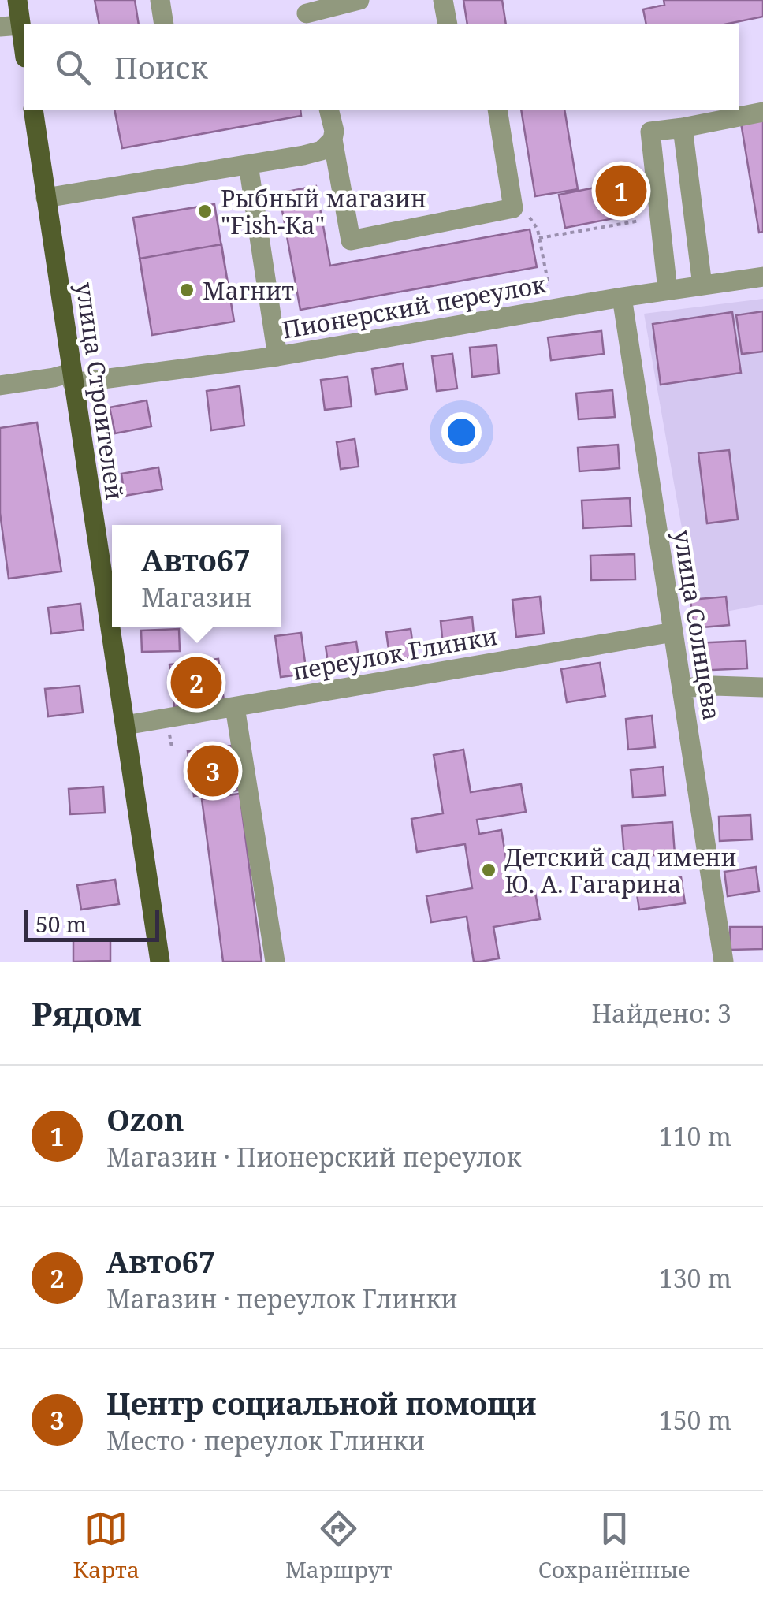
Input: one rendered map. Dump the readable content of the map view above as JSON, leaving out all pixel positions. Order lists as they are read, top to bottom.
{
  "streets": {
    "main road": ["улица Строителей"],
    "street": ["Пионерский переулок", "улица Солнцева", "переулок Глинки"]
  },
  "crossings": [
    ["Пионерский переулок", "улица Строителей"],
    ["Пионерский переулок", "улица Солнцева"],
    ["улица Строителей", "переулок Глинки"],
    ["улица Солнцева", "переулок Глинки"]
  ],
  "places": ["Рыбный магазин \"Fish-Ка\"", "Магнит", "Детский сад имени Ю. А. Гагарина"],
  "scale_bar": "50 m",
  "page": {
    "search": "Поиск",
    "pins": ["1", "2", "3"],
    "popup": ["Авто67", "Магазин"],
    "scale": "50 m",
    "heading": ["Рядом", "Найдено: 3"],
    "list": [
      {
        "mark": "1",
        "name": "Ozon",
        "note": "Магазин · Пионерский переулок",
        "value": "110 m"
      },
      {
        "mark": "2",
        "name": "Авто67",
        "note": "Магазин · переулок Глинки",
        "value": "130 m"
      },
      {
        "mark": "3",
        "name": "Центр социальной помощи",
        "note": "Место · переулок Глинки",
        "value": "150 m"
      }
    ],
    "nav": ["Карта", "Маршрут", "Сохранённые"]
  }
}
